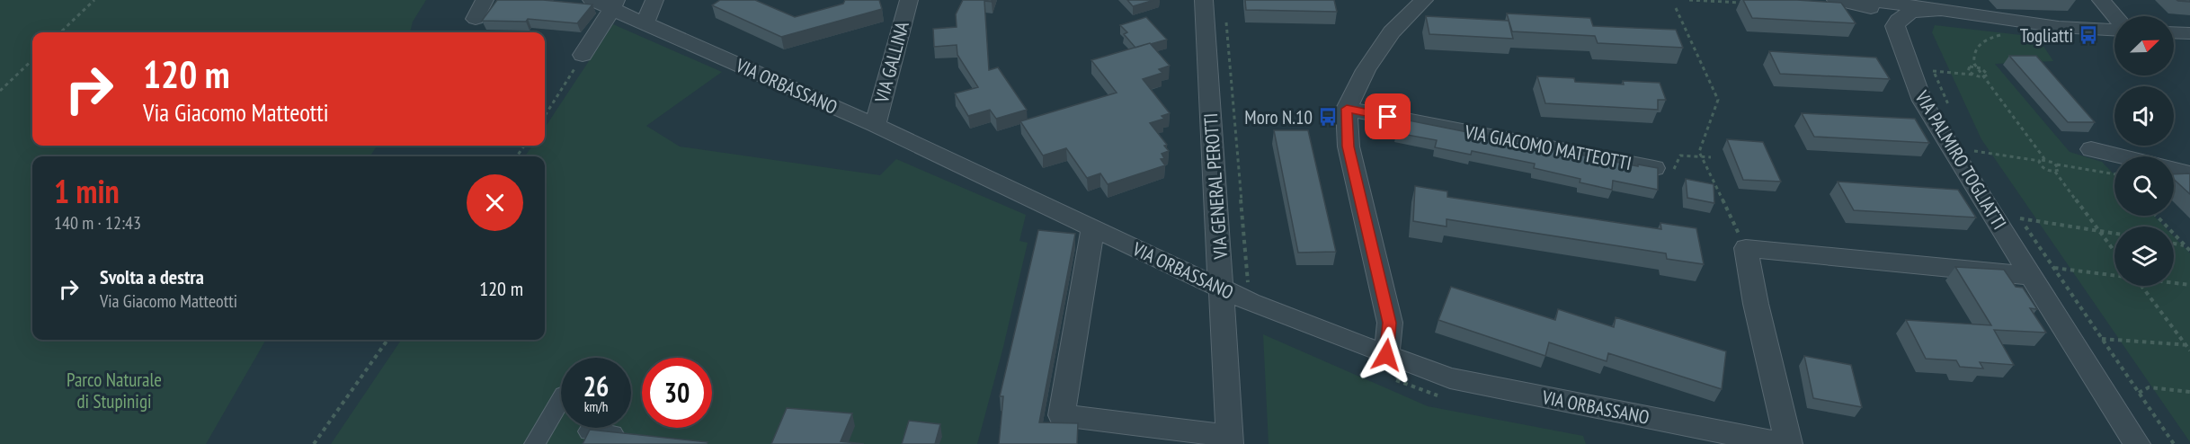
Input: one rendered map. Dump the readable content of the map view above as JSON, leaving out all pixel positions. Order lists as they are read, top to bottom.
{
  "streets": {
    "street": [
      "VIA GALLINA",
      "VIA ORBASSANO",
      "VIA GIACOMO MATTEOTTI",
      "VIA PALMIRO TOGLIATTI",
      "VIA GENERAL PEROTTI"
    ]
  },
  "crossings": [
    ["VIA GALLINA", "VIA ORBASSANO"],
    ["VIA ORBASSANO", "VIA GENERAL PEROTTI"]
  ],
  "parks": ["Parco Naturale di Stupinigi"],
  "places": {
    "bus stop": ["Togliatti", "Moro N.10"]
  },
  "north": "top right",
  "page": {
    "turn": ["120 m", "Via Giacomo Matteotti"],
    "heading": ["1 min", "140 m · 12:43"],
    "list": [
      {
        "name": "Svolta a destra",
        "note": "Via Giacomo Matteotti",
        "value": "120 m"
      }
    ],
    "speed": "26 km/h",
    "limit": "30"
  }
}
